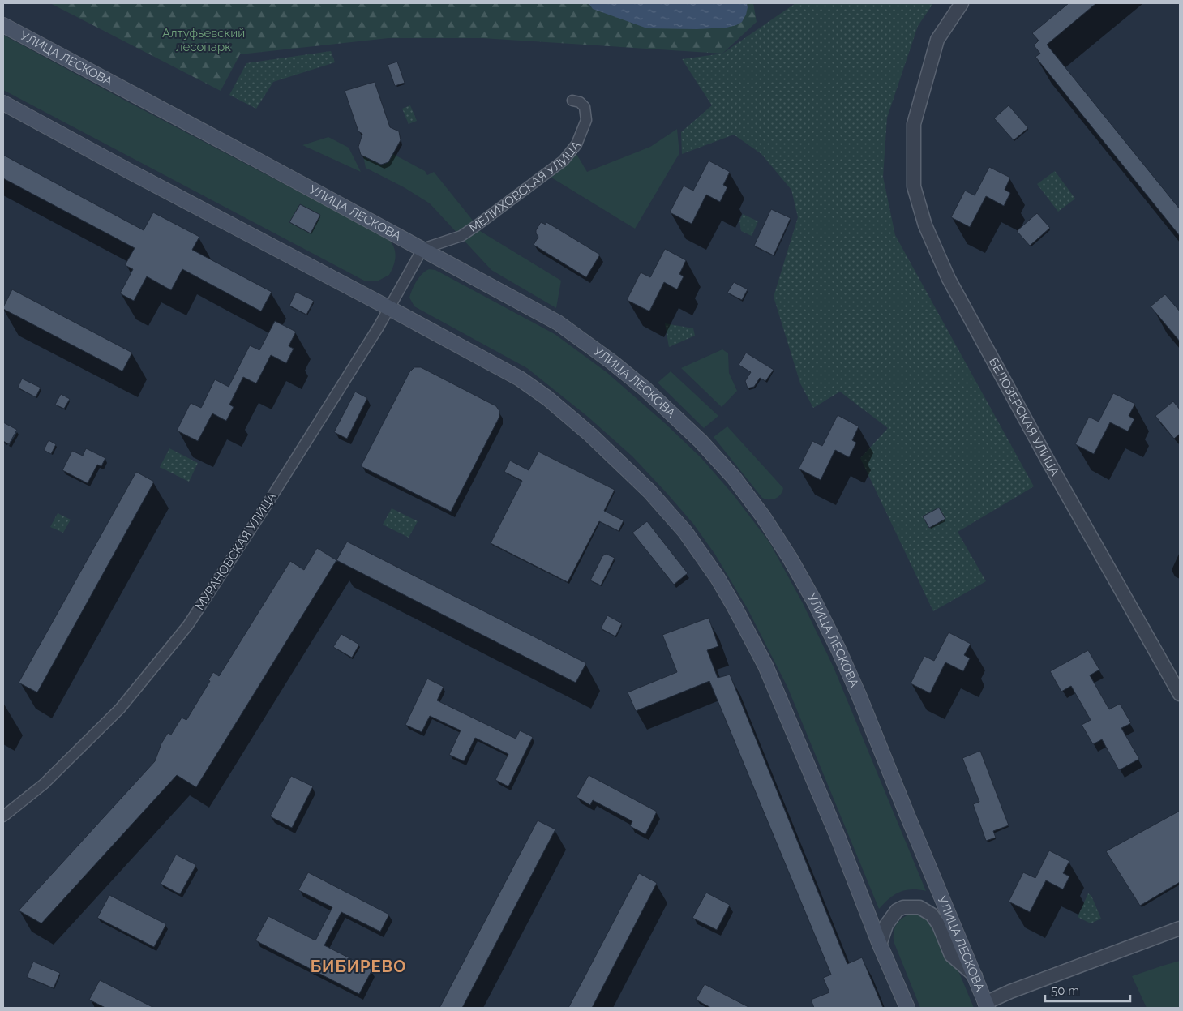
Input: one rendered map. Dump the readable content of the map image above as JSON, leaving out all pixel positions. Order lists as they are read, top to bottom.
{
  "streets": {
    "main road": ["УЛИЦА ЛЕСКОВА"],
    "street": ["МЕЛИХОВСКАЯ УЛИЦА", "БЕЛОЗЕРСКАЯ УЛИЦА", "МУРАНОВСКАЯ УЛИЦА"]
  },
  "crossings": [
    ["УЛИЦА ЛЕСКОВА", "МЕЛИХОВСКАЯ УЛИЦА"],
    ["УЛИЦА ЛЕСКОВА", "МУРАНОВСКАЯ УЛИЦА"],
    ["МЕЛИХОВСКАЯ УЛИЦА", "МУРАНОВСКАЯ УЛИЦА"]
  ],
  "districts": ["БИБИРЕВО"],
  "parks": ["Алтуфьевский лесопарк"],
  "scale_bar": "50 m"
}
